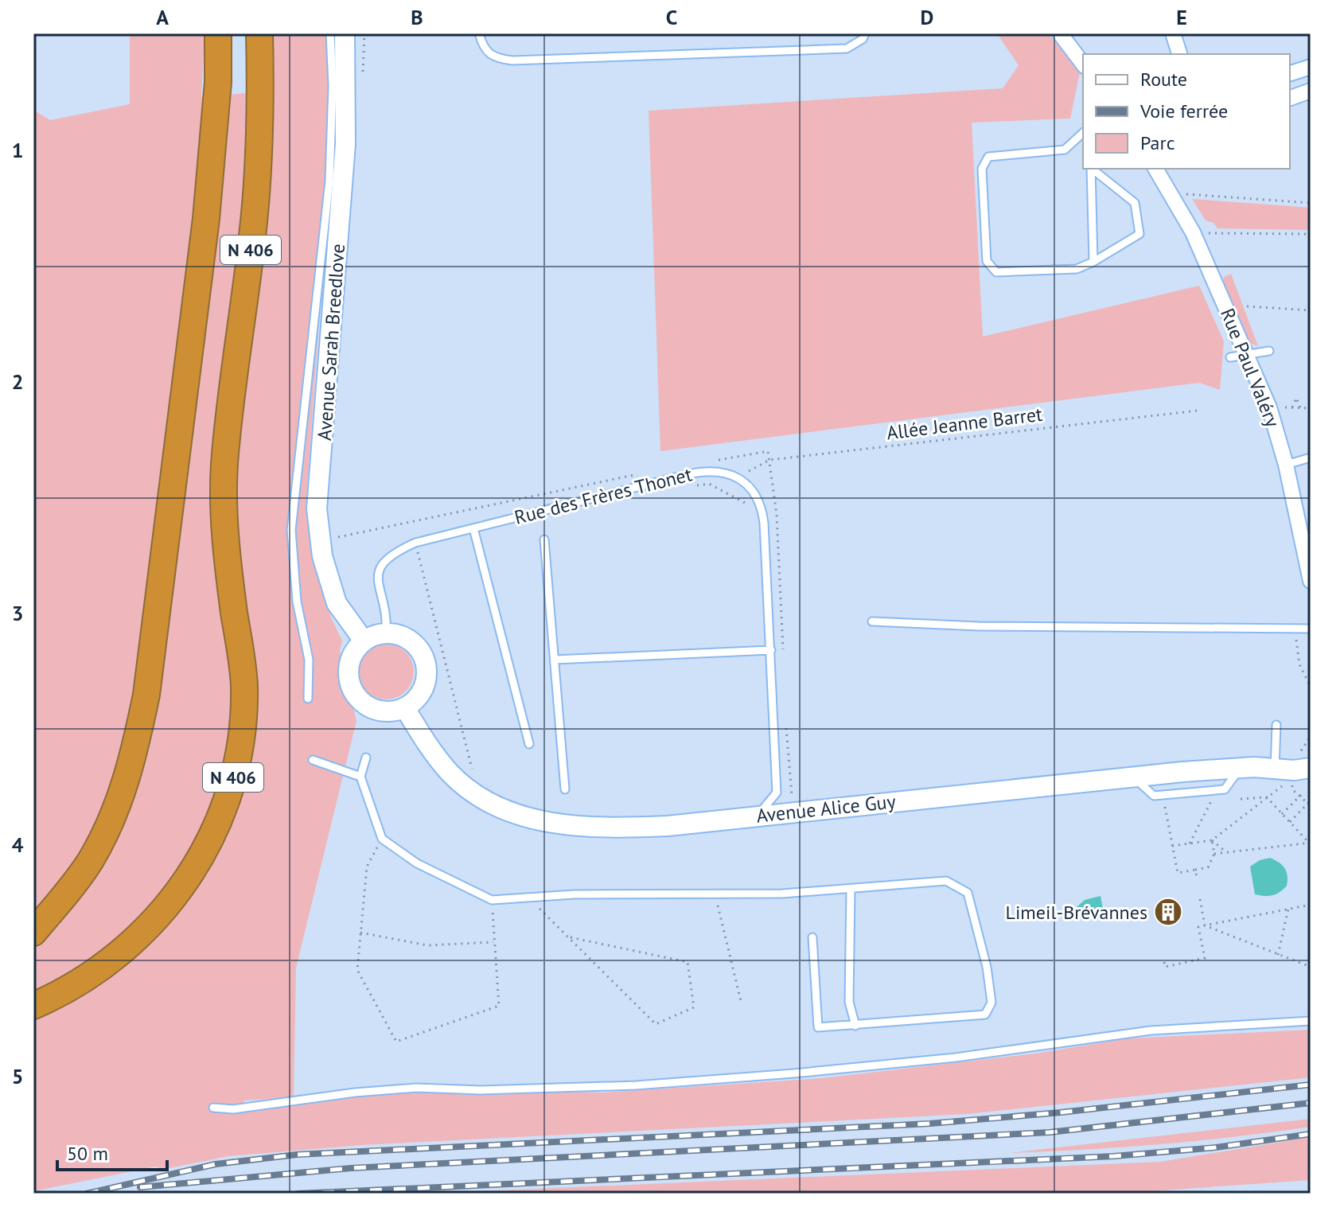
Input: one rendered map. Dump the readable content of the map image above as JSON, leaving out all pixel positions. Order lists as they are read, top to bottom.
{
  "streets": {
    "highway": ["N 406"],
    "main road": ["Avenue Sarah Breedlove", "Avenue Alice Guy"],
    "street": ["Rue Paul Valéry"],
    "lane": ["Rue des Frères Thonet"],
    "path": ["Allée Jeanne Barret"]
  },
  "crossings": [
    ["Avenue Sarah Breedlove", "Rue des Frères Thonet"],
    ["Avenue Sarah Breedlove", "Avenue Alice Guy"],
    ["Allée Jeanne Barret", "Rue des Frères Thonet"],
    ["Rue des Frères Thonet", "Avenue Alice Guy"]
  ],
  "places": {
    "building": ["Limeil-Brévannes"]
  },
  "legend": ["Route", "Voie ferrée", "Parc"],
  "scale_bar": "50 m",
  "grid": {
    "columns": [
      "A",
      "B",
      "C",
      "D",
      "E"
    ],
    "rows": [
      "1",
      "2",
      "3",
      "4",
      "5"
    ]
  }
}
